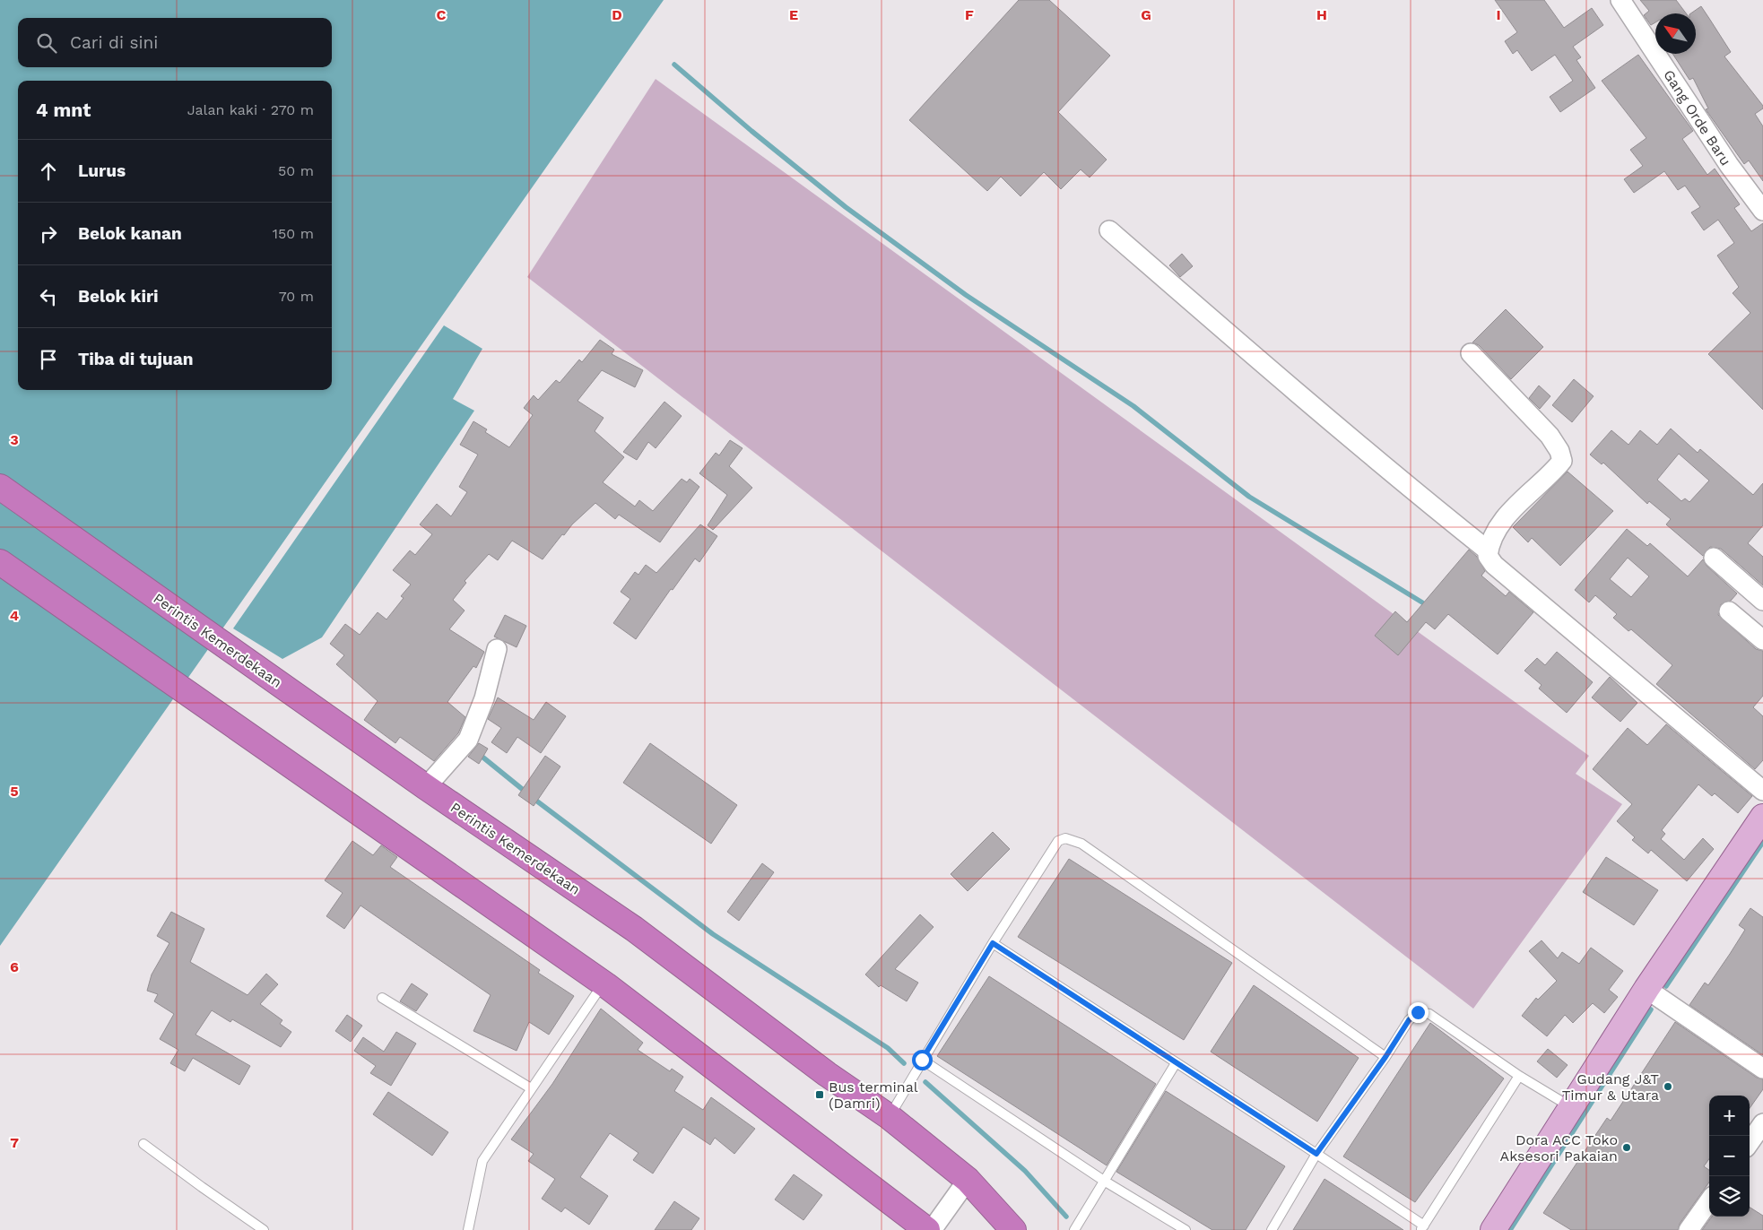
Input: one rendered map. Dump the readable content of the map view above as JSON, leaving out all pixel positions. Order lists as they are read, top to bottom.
{
  "streets": {
    "highway": ["Perintis Kemerdekaan"],
    "street": ["Gang Orde Baru"]
  },
  "places": {
    "other": ["Gudang J&T Timur & Utara", "Dora ACC Toko Aksesori Pakaian"],
    "transit": ["Bus terminal (Damri)"]
  },
  "north": "top left",
  "page": {
    "search": "Cari di sini",
    "heading": ["4 mnt", "Jalan kaki · 270 m"],
    "list": [
      ["Lurus", "50 m"],
      ["Belok kanan", "150 m"],
      ["Belok kiri", "70 m"],
      "Tiba di tujuan"
    ],
    "map_buttons": ["+", "−"]
  },
  "grid": {
    "columns": [
      "C",
      "D",
      "E",
      "F",
      "G",
      "H",
      "I"
    ],
    "rows": [
      "3",
      "4",
      "5",
      "6",
      "7"
    ]
  }
}
